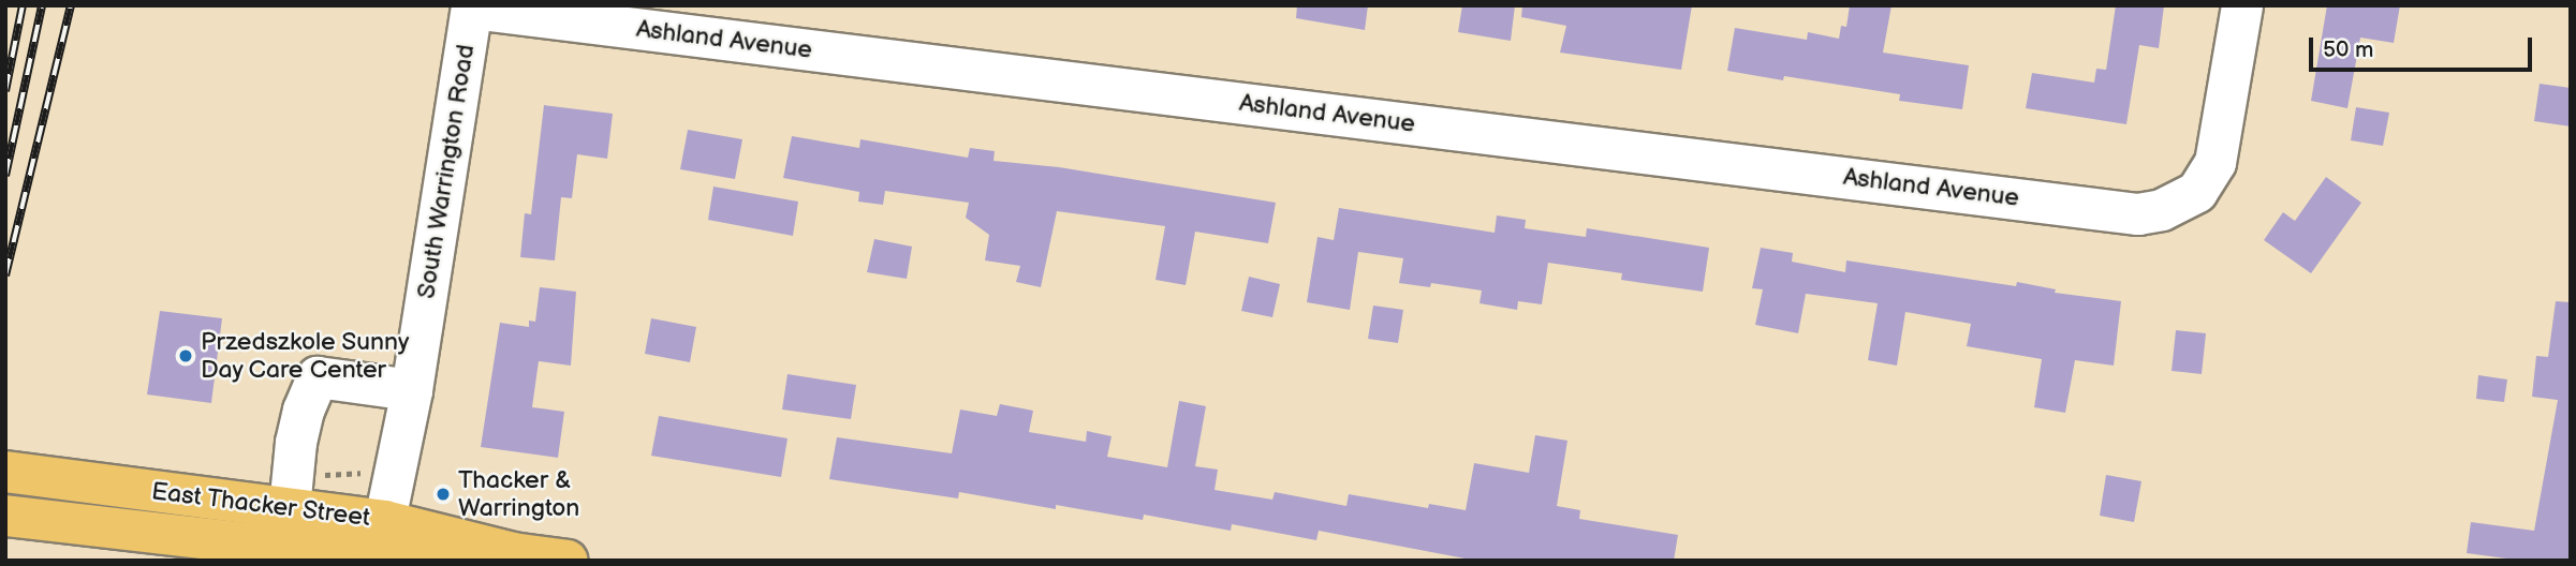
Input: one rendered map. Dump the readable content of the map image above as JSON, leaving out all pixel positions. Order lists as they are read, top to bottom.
{
  "streets": {
    "main road": ["East Thacker Street"],
    "street": ["Ashland Avenue", "South Warrington Road"]
  },
  "crossings": [
    ["Ashland Avenue", "South Warrington Road"],
    ["South Warrington Road", "East Thacker Street"]
  ],
  "places": ["Przedszkole Sunny Day Care Center", "Thacker & Warrington"],
  "scale_bar": "50 m"
}
